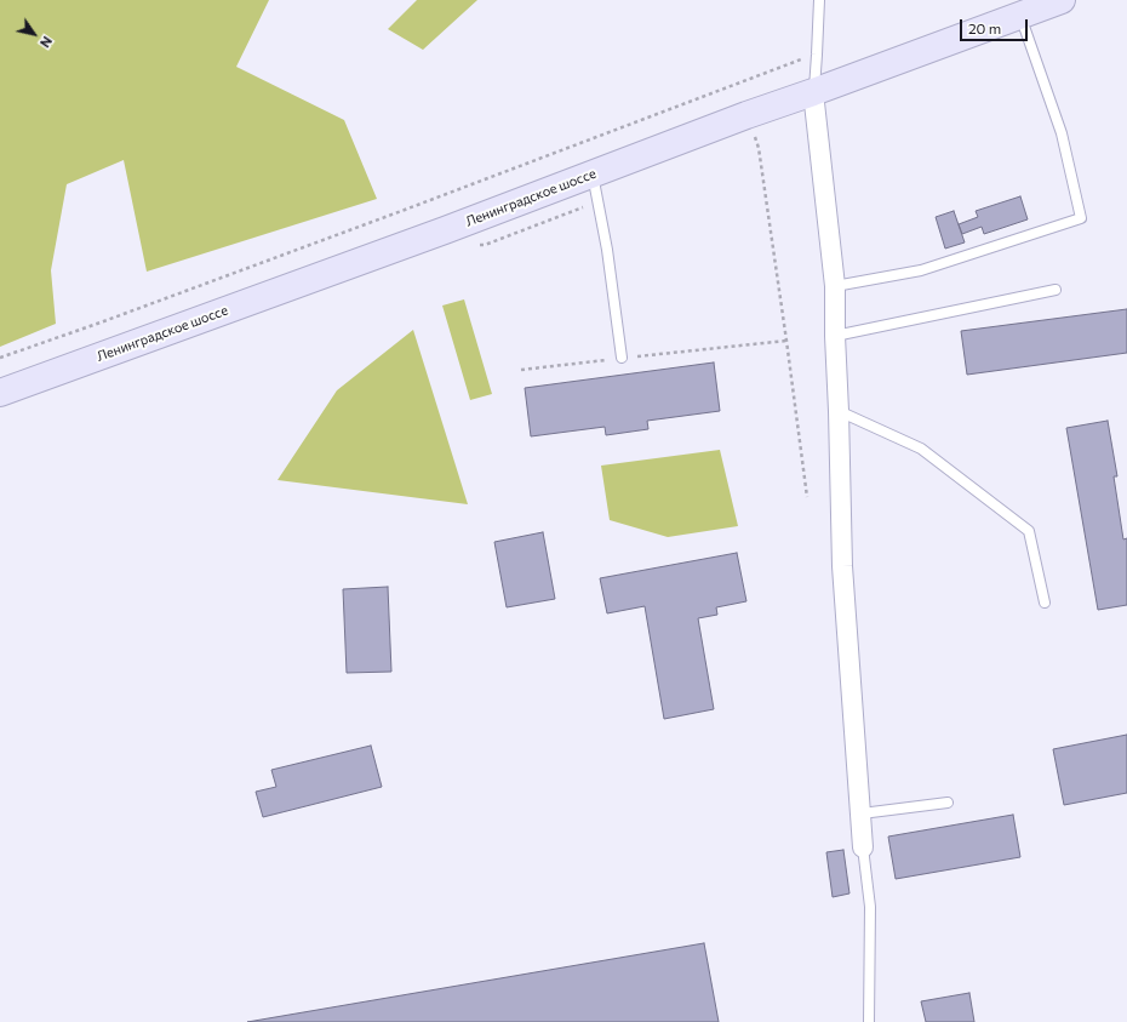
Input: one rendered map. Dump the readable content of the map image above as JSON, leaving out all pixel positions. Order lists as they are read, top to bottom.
{
  "streets": {
    "main road": ["Ленинградское шоссе"]
  },
  "scale_bar": "20 m",
  "north": "bottom right"
}
